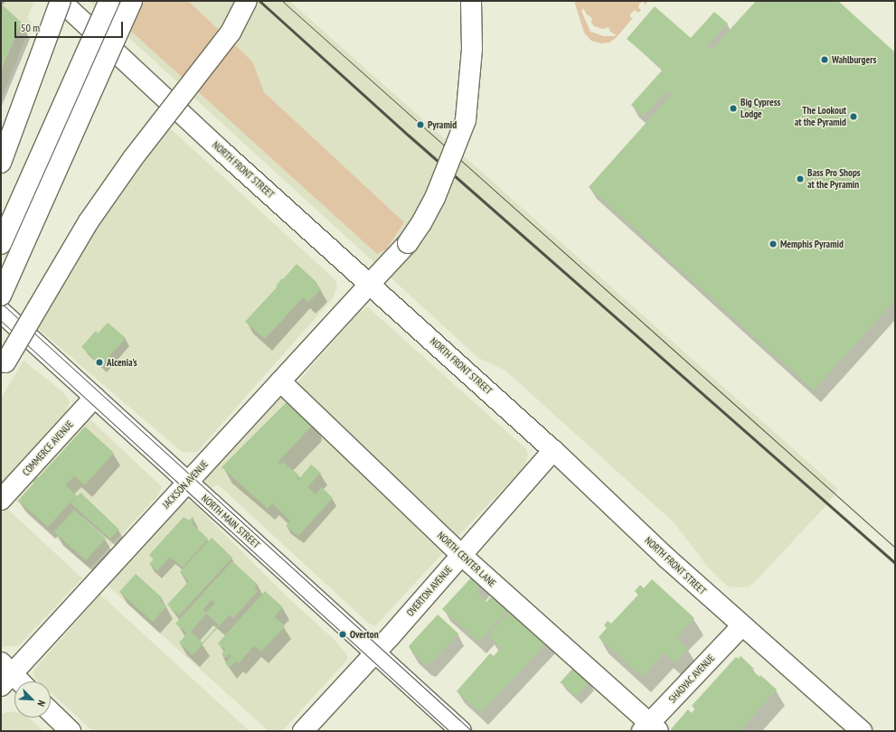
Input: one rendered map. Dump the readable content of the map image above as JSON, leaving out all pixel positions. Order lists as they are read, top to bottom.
{
  "streets": {
    "main road": [
      "NORTH FRONT STREET",
      "COMMERCE AVENUE",
      "JACKSON AVENUE",
      "NORTH MAIN STREET",
      "NORTH CENTER LANE",
      "OVERTON AVENUE",
      "SHADYAC AVENUE"
    ]
  },
  "crossings": [
    ["NORTH FRONT STREET", "JACKSON AVENUE"],
    ["NORTH FRONT STREET", "OVERTON AVENUE"],
    ["NORTH FRONT STREET", "SHADYAC AVENUE"],
    ["COMMERCE AVENUE", "NORTH MAIN STREET"],
    ["JACKSON AVENUE", "NORTH MAIN STREET"],
    ["JACKSON AVENUE", "NORTH CENTER LANE"],
    ["NORTH MAIN STREET", "OVERTON AVENUE"],
    ["NORTH CENTER LANE", "OVERTON AVENUE"],
    ["NORTH CENTER LANE", "SHADYAC AVENUE"]
  ],
  "places": [
    "Wahlburgers",
    "Big Cypress Lodge",
    "The Lookout at the Pyramid",
    "Pyramid",
    "Bass Pro Shops at the Pyramin",
    "Memphis Pyramid",
    "Alcenia's",
    "Overton"
  ],
  "scale_bar": "50 m",
  "north": "bottom right"
}
